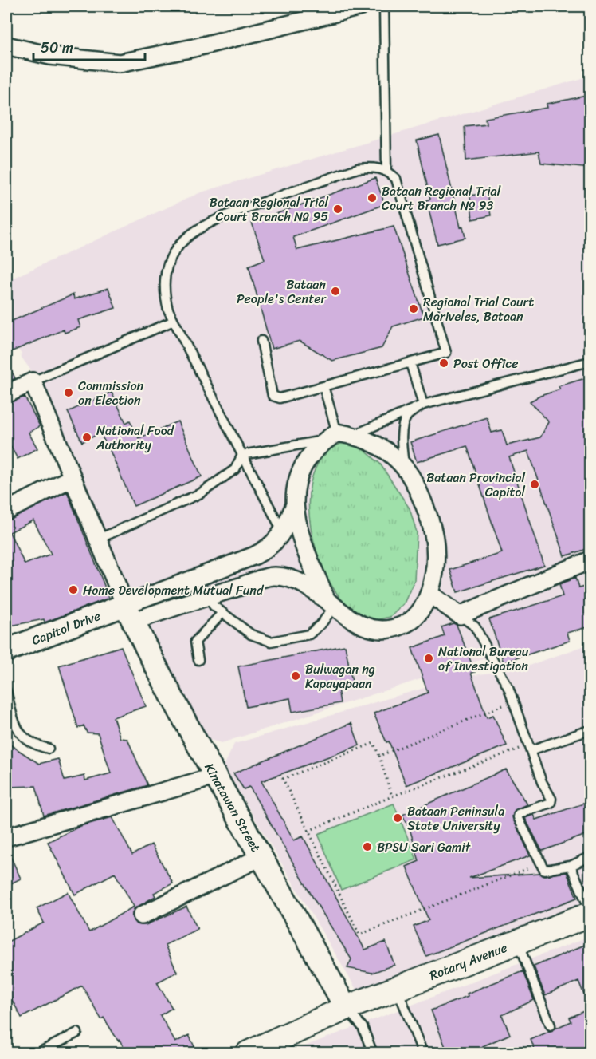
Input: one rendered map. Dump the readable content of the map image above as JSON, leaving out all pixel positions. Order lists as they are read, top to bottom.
{
  "streets": {
    "main road": ["Rotary Avenue"],
    "street": ["Capitol Drive", "Kinatawan Street"]
  },
  "crossings": [
    ["Capitol Drive", "Kinatawan Street"],
    ["Kinatawan Street", "Rotary Avenue"]
  ],
  "places": [
    "Bataan Regional Trial Court Branch № 93",
    "Bataan Regional Trial Court Branch № 95",
    "Bataan People's Center",
    "Regional Trial Court Mariveles, Bataan",
    "Post Office",
    "Commission on Election",
    "National Food Authority",
    "Bataan Provincial Capitol",
    "Home Development Mutual Fund",
    "National Bureau of Investigation",
    "Bulwagan ng Kapayapaan",
    "Bataan Peninsula State University",
    "BPSU Sari Gamit"
  ],
  "scale_bar": "50 m"
}
